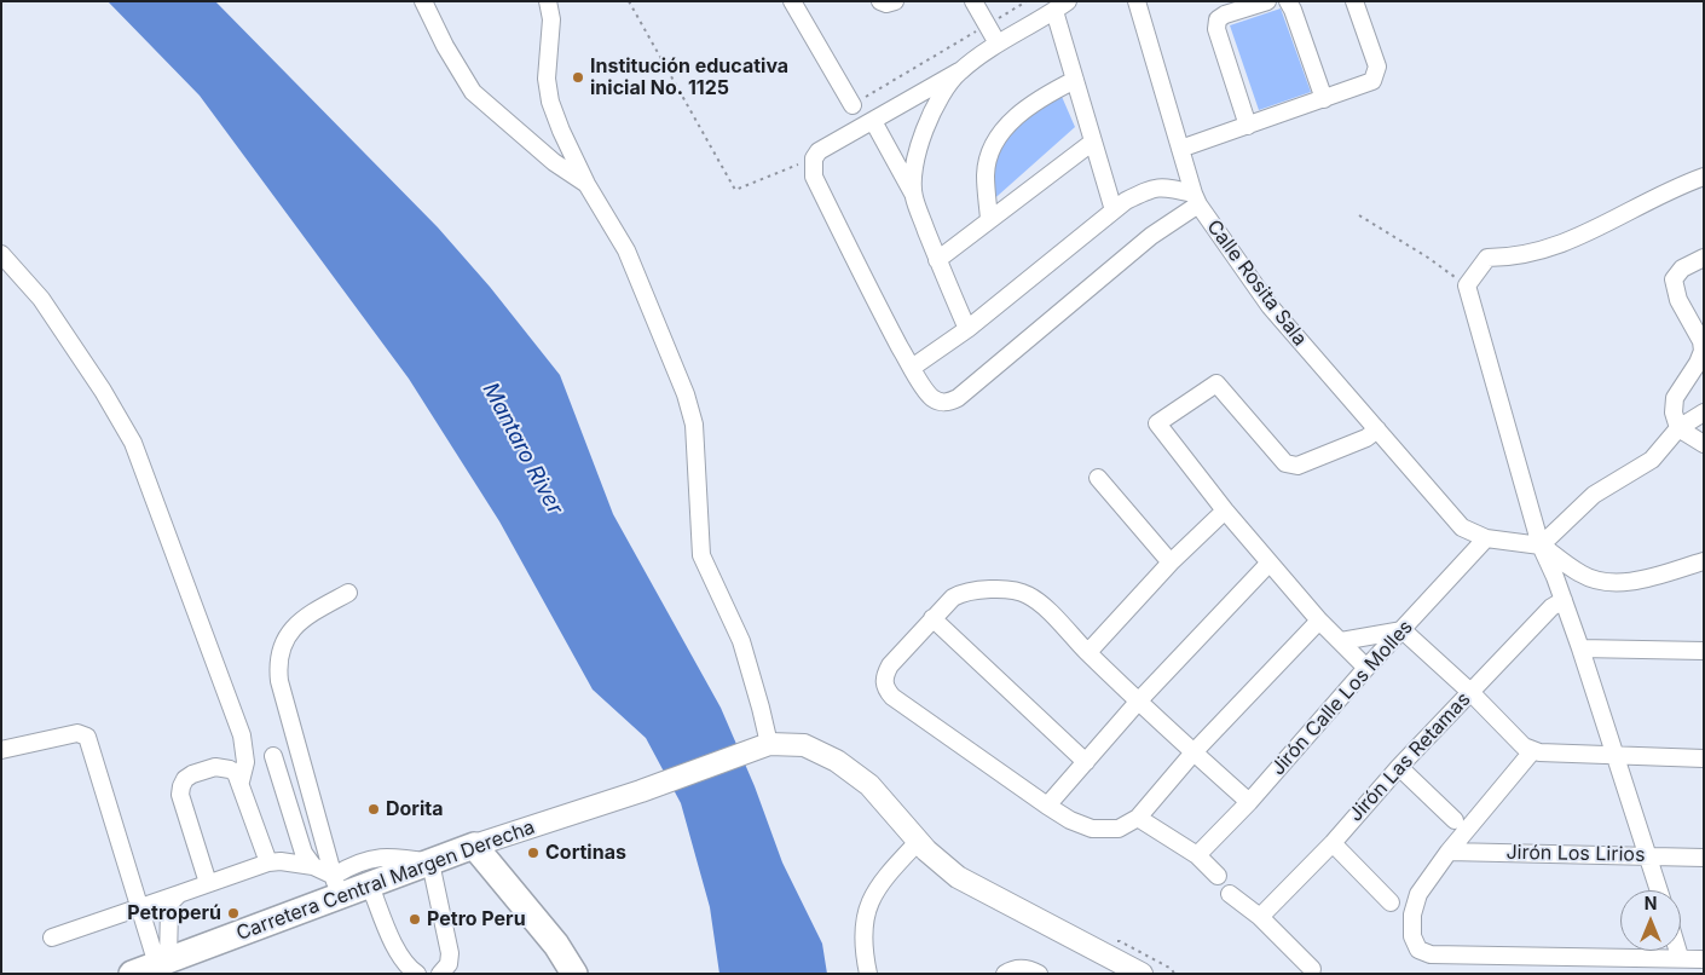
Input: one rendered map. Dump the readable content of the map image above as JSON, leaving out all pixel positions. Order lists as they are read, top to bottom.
{
  "streets": {
    "highway": ["Carretera Central Margen Derecha"],
    "street": [
      "Calle Rosita Sala",
      "Jirón Calle Los Molles",
      "Jirón Las Retamas",
      "Jirón Los Lirios"
    ]
  },
  "crossings": [
    ["Calle Rosita Sala", "Jirón Calle Los Molles"]
  ],
  "water": ["Mantaro River"],
  "places": [
    "Institución educativa inicial No. 1125",
    "Dorita",
    "Cortinas",
    "Petroperú",
    "Petro Peru"
  ],
  "north": "top"
}
